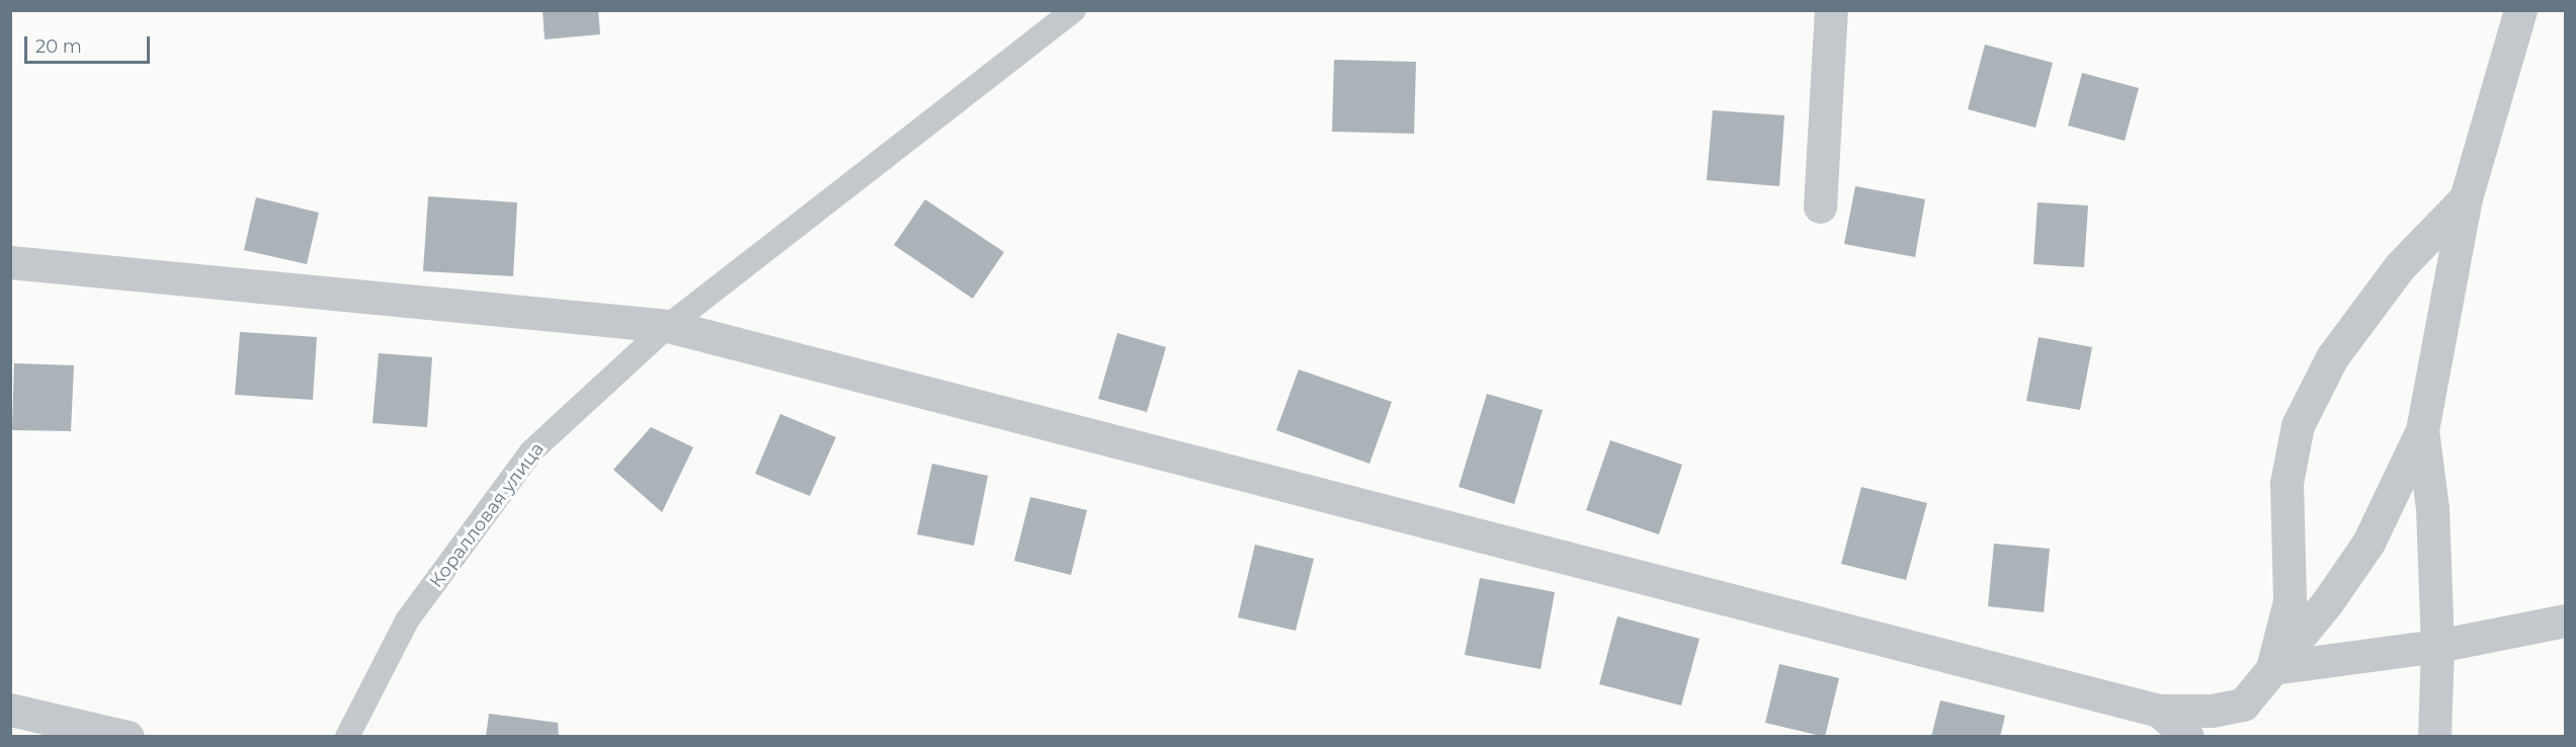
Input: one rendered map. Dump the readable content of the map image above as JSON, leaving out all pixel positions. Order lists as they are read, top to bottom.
{
  "streets": {
    "lane": ["Коралловая улица"]
  },
  "scale_bar": "20 m"
}
